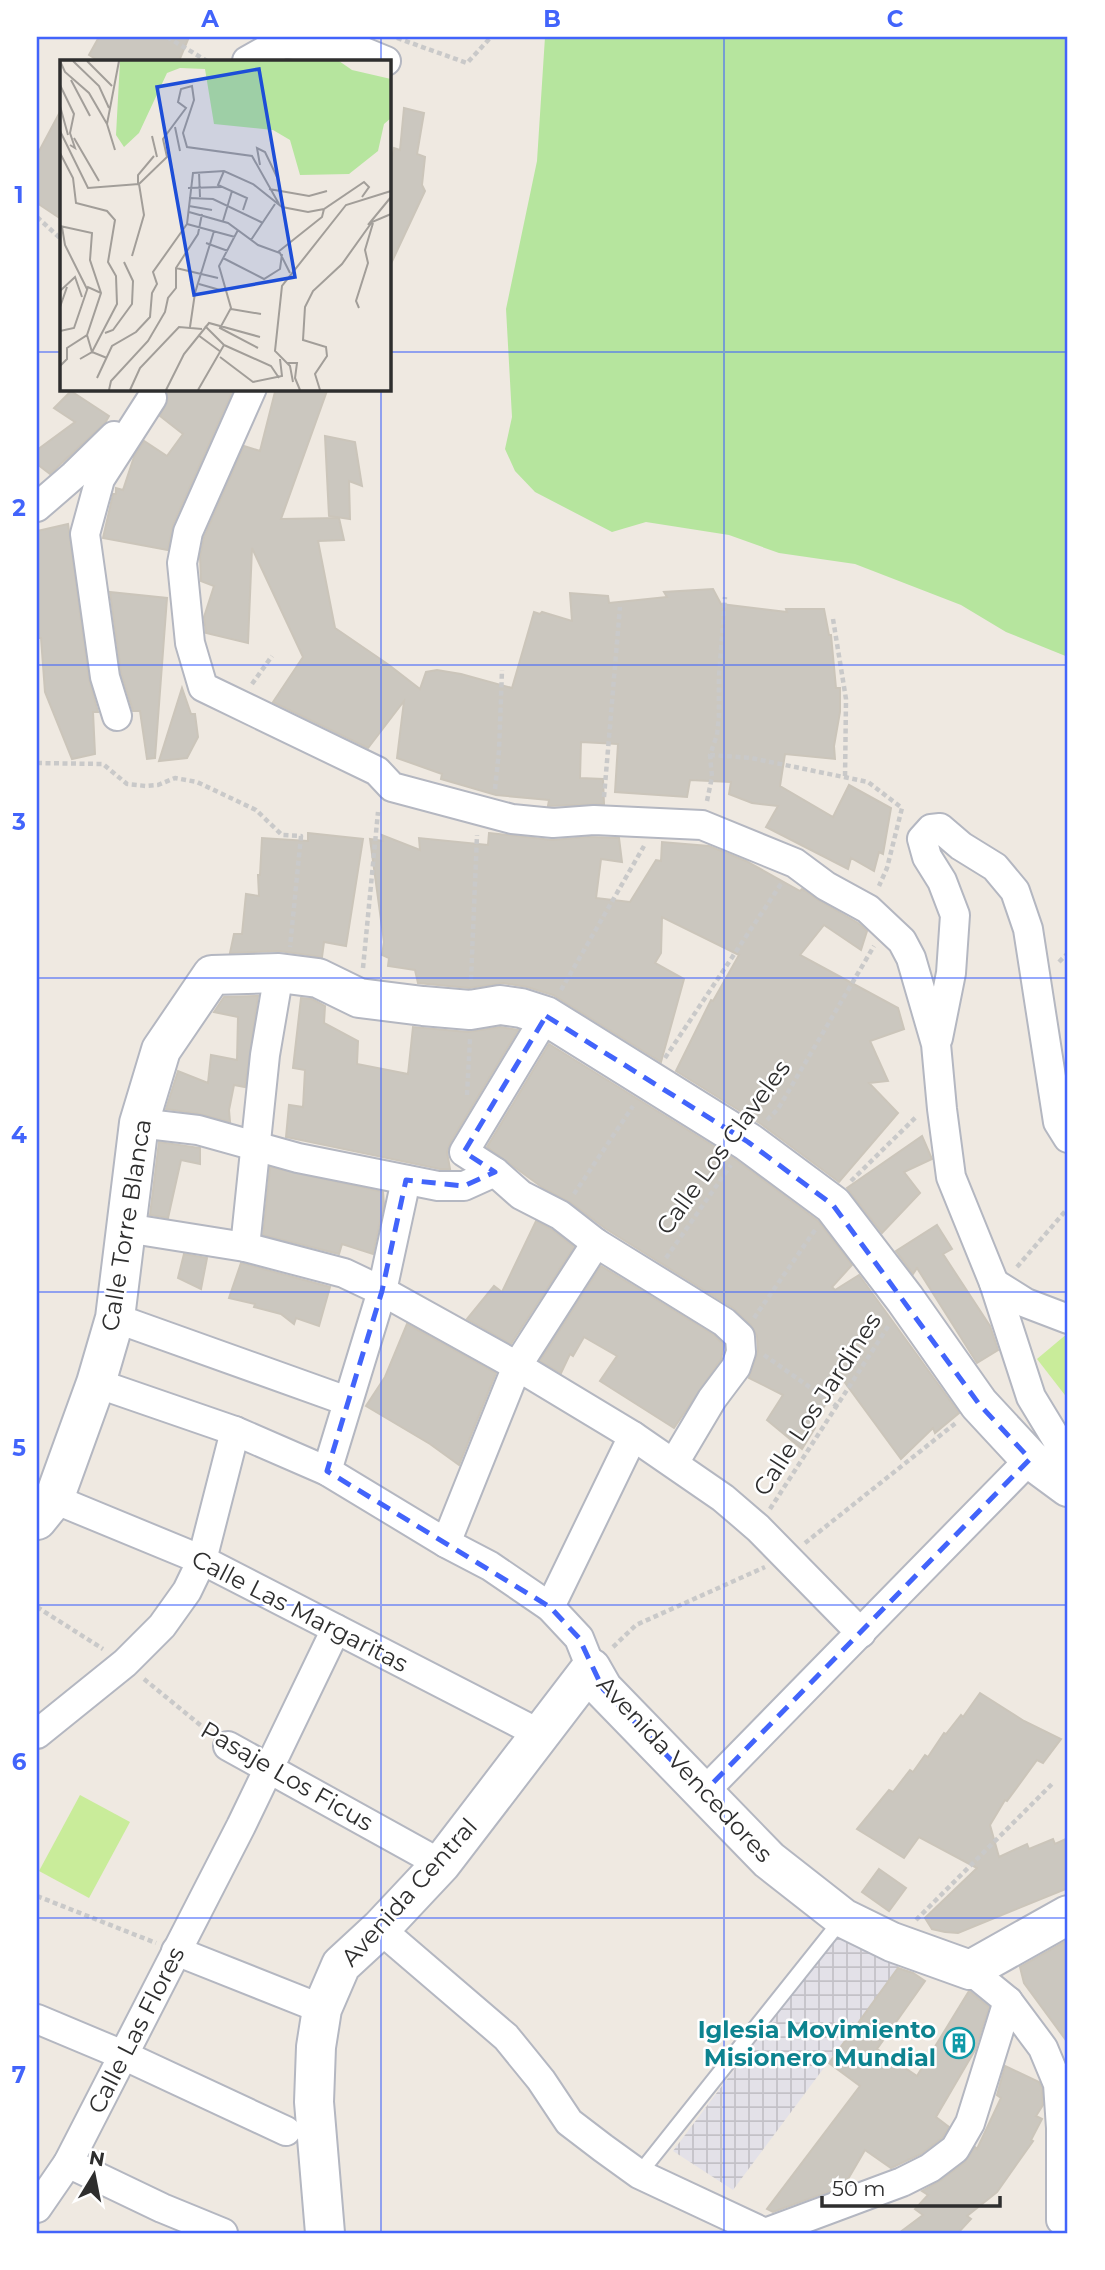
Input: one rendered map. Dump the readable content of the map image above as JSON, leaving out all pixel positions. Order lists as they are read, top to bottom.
{
  "streets": {
    "street": [
      "Calle Torre Blanca",
      "Calle Las Margaritas",
      "Avenida Vencedores",
      "Pasaje Los Ficus",
      "Avenida Central",
      "Calle Las Flores"
    ],
    "path": ["Calle Los Claveles", "Calle Los Jardines"]
  },
  "crossings": [
    ["Calle Torre Blanca", "Calle Las Margaritas"],
    ["Calle Torre Blanca", "Avenida Vencedores"],
    ["Calle Las Margaritas", "Avenida Central"],
    ["Avenida Vencedores", "Avenida Central"],
    ["Pasaje Los Ficus", "Avenida Central"],
    ["Pasaje Los Ficus", "Calle Las Flores"]
  ],
  "places": {
    "building": ["Iglesia Movimiento Misionero Mundial"]
  },
  "scale_bar": "50 m",
  "north": "top",
  "grid": {
    "columns": ["A", "B", "C"],
    "rows": [
      "1",
      "2",
      "3",
      "4",
      "5",
      "6",
      "7"
    ]
  }
}
